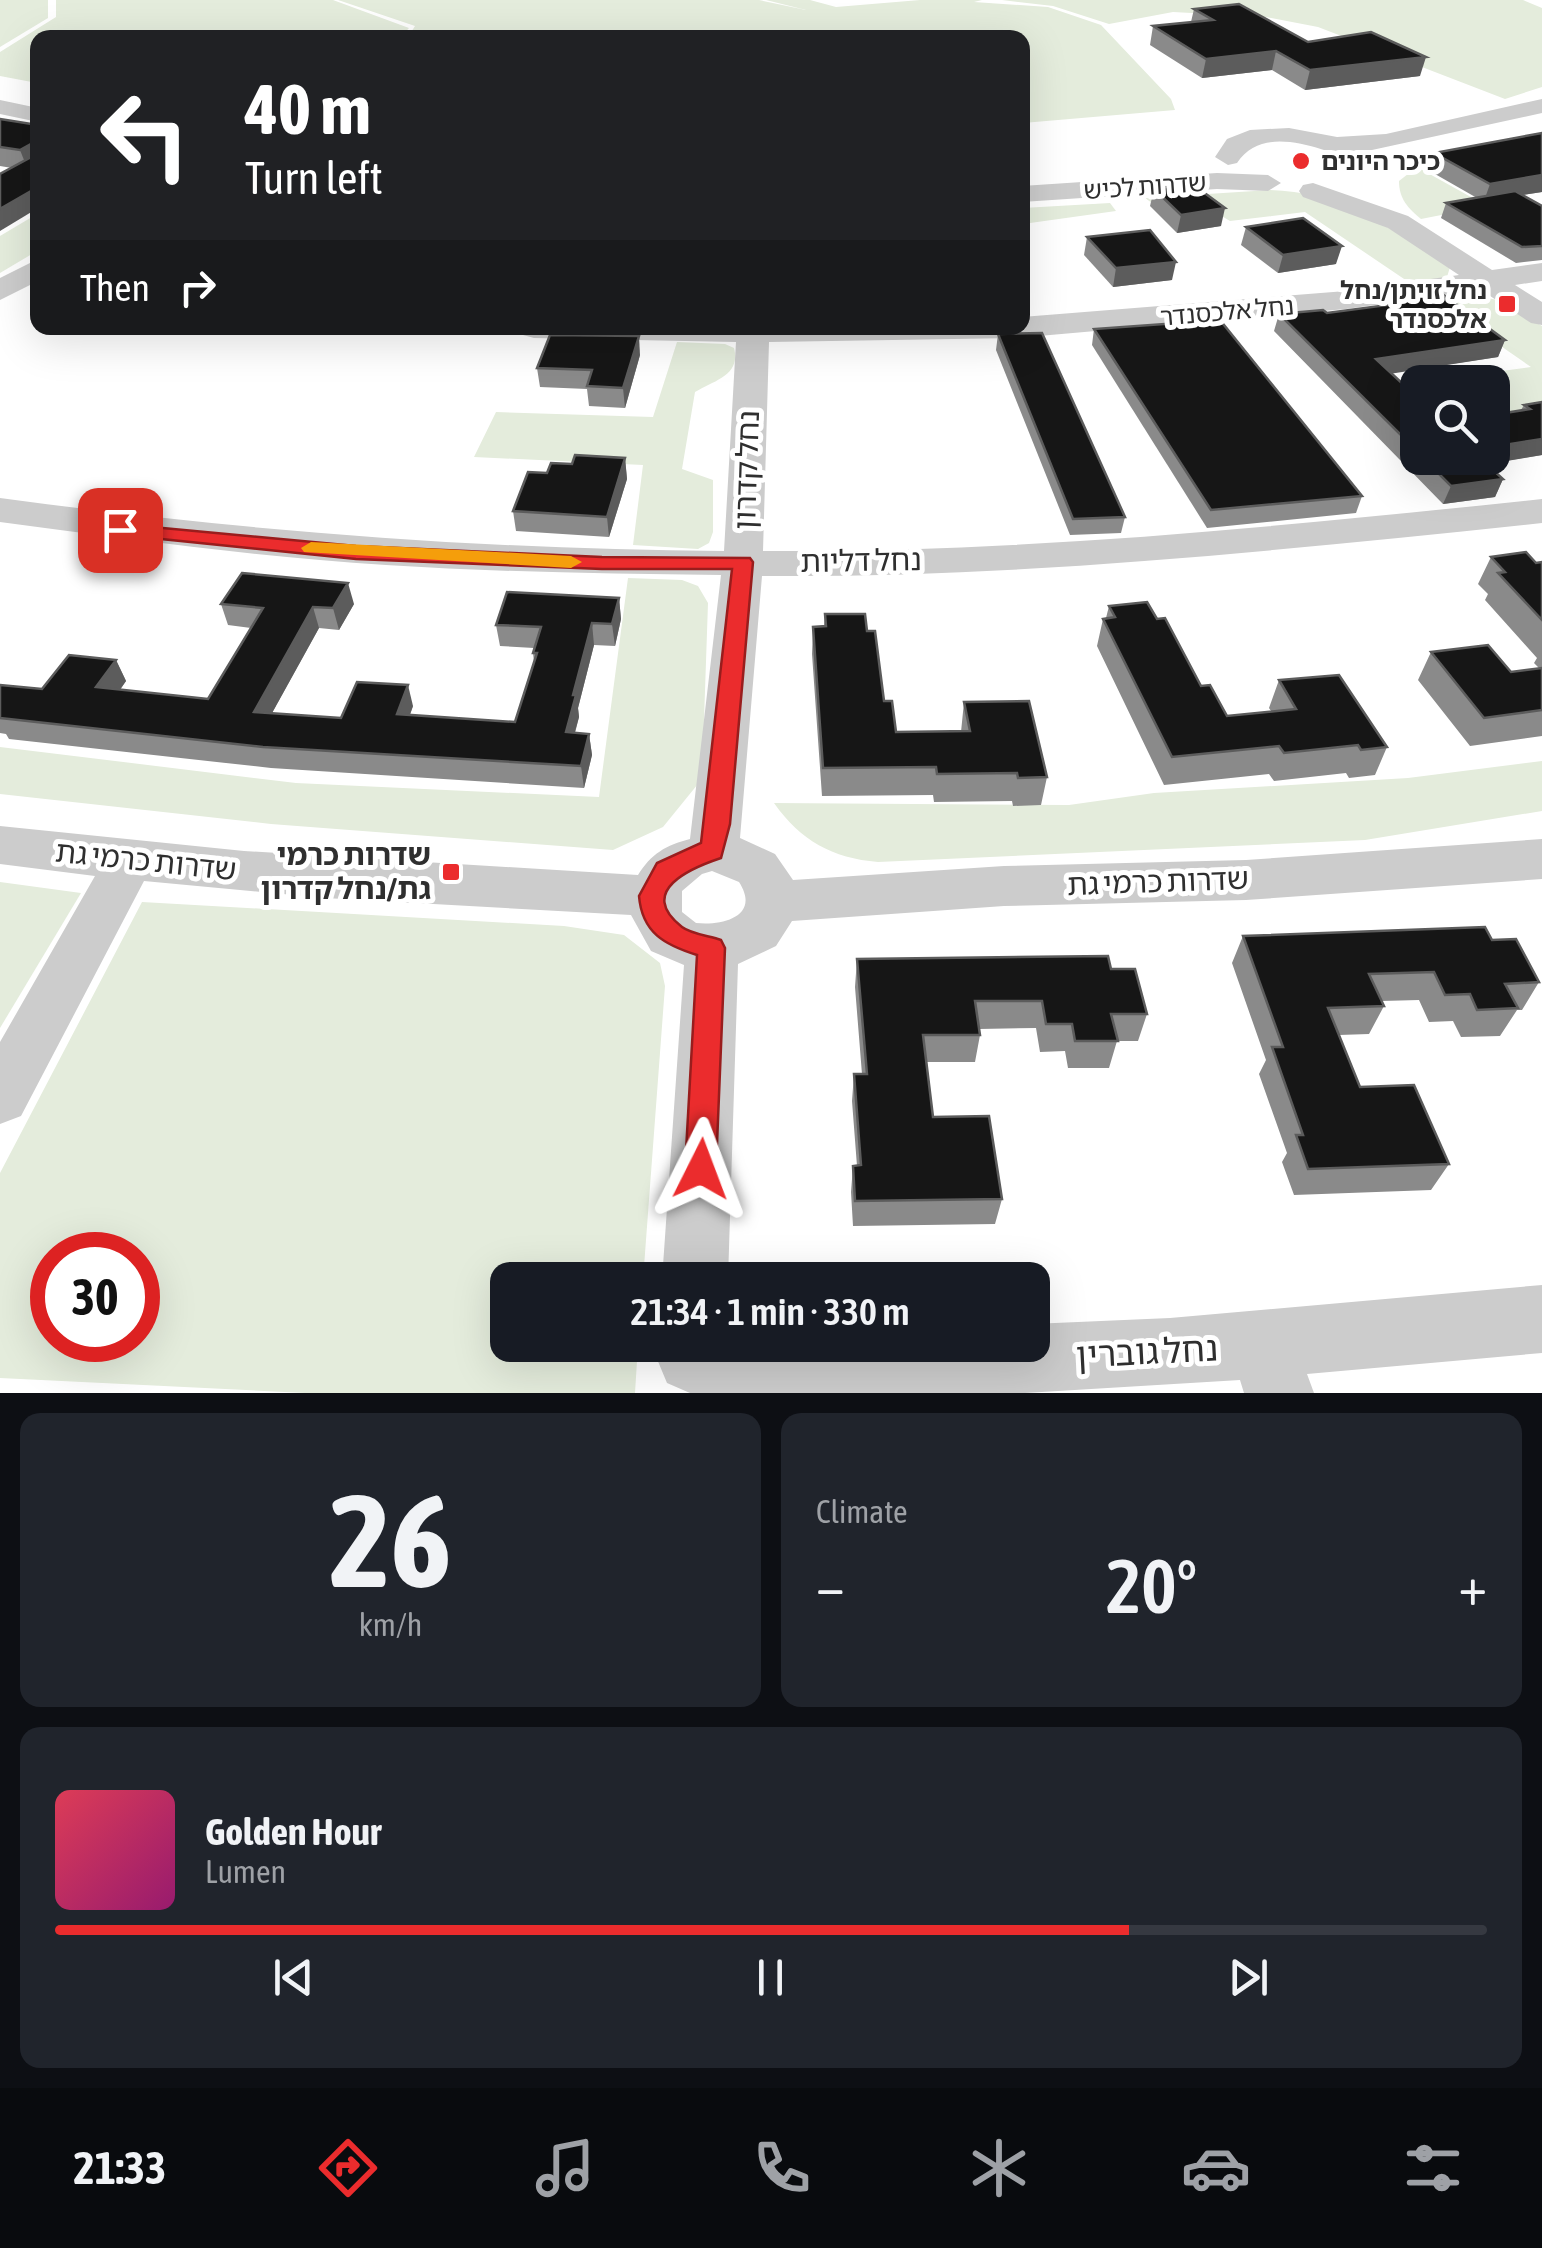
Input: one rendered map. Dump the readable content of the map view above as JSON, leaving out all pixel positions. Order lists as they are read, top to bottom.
{
  "streets": {
    "street": [
      "שדרות לכיש",
      "נחל אלכסנדר",
      "נחל קדרון",
      "נחל דליות",
      "שדרות כרמי גת",
      "נחל גוברין"
    ]
  },
  "crossings": [
    ["נחל קדרון", "נחל דליות"],
    ["נחל קדרון", "שדרות כרמי גת"]
  ],
  "places": {
    "other": ["כיכר היונים"],
    "transit": ["נחל זויתן/נחל אלכסנדר", "שדרות כרמי גת/נחל קדרון"]
  },
  "page": {
    "turn": ["40 m", "Turn left"],
    "then": "Then",
    "limit": "30",
    "trip": "21:34 · 1 min · 330 m",
    "tile": [
      ["26", "km/h"],
      "Climate"
    ],
    "heat": ["−", "20°", "+"],
    "song": ["Golden Hour", "Lumen"],
    "tabs": "21:33"
  }
}
